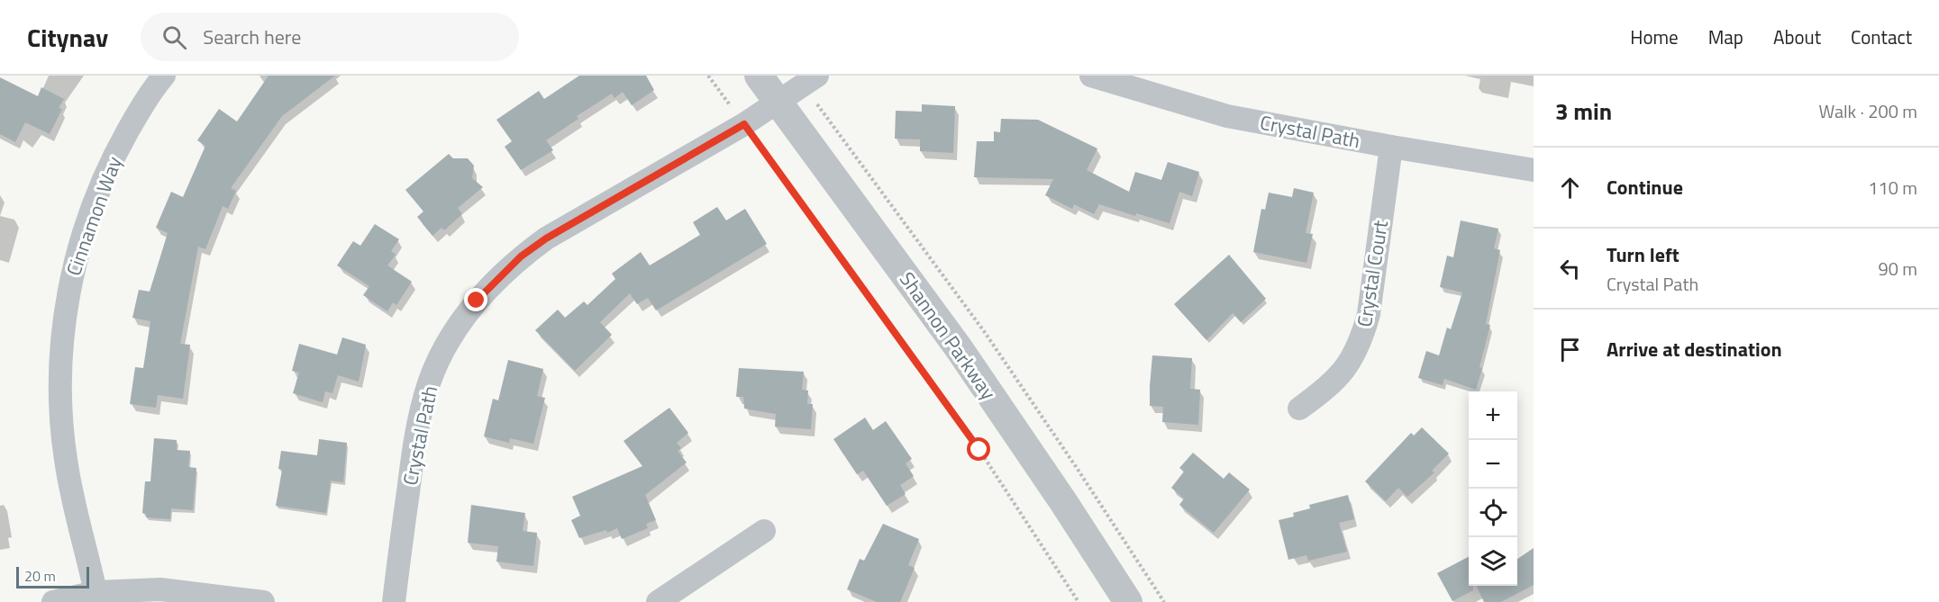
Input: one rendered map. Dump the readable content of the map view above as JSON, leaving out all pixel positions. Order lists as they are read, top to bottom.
{
  "streets": {
    "street": [
      "Crystal Path",
      "Cinnamon Way",
      "Crystal Court",
      "Shannon Parkway"
    ]
  },
  "crossings": [
    ["Crystal Path", "Crystal Court"],
    ["Crystal Path", "Shannon Parkway"]
  ],
  "scale_bar": "20 m",
  "page": {
    "header": "Citynav",
    "search": "Search here",
    "nav": [
      "Home",
      "Map",
      "About",
      "Contact"
    ],
    "heading": ["3 min", "Walk · 200 m"],
    "list": [
      ["Continue", "110 m"],
      ["Turn left", "Crystal Path", "90 m"],
      "Arrive at destination"
    ],
    "map_buttons": ["+", "−"],
    "scale": "20 m"
  }
}
